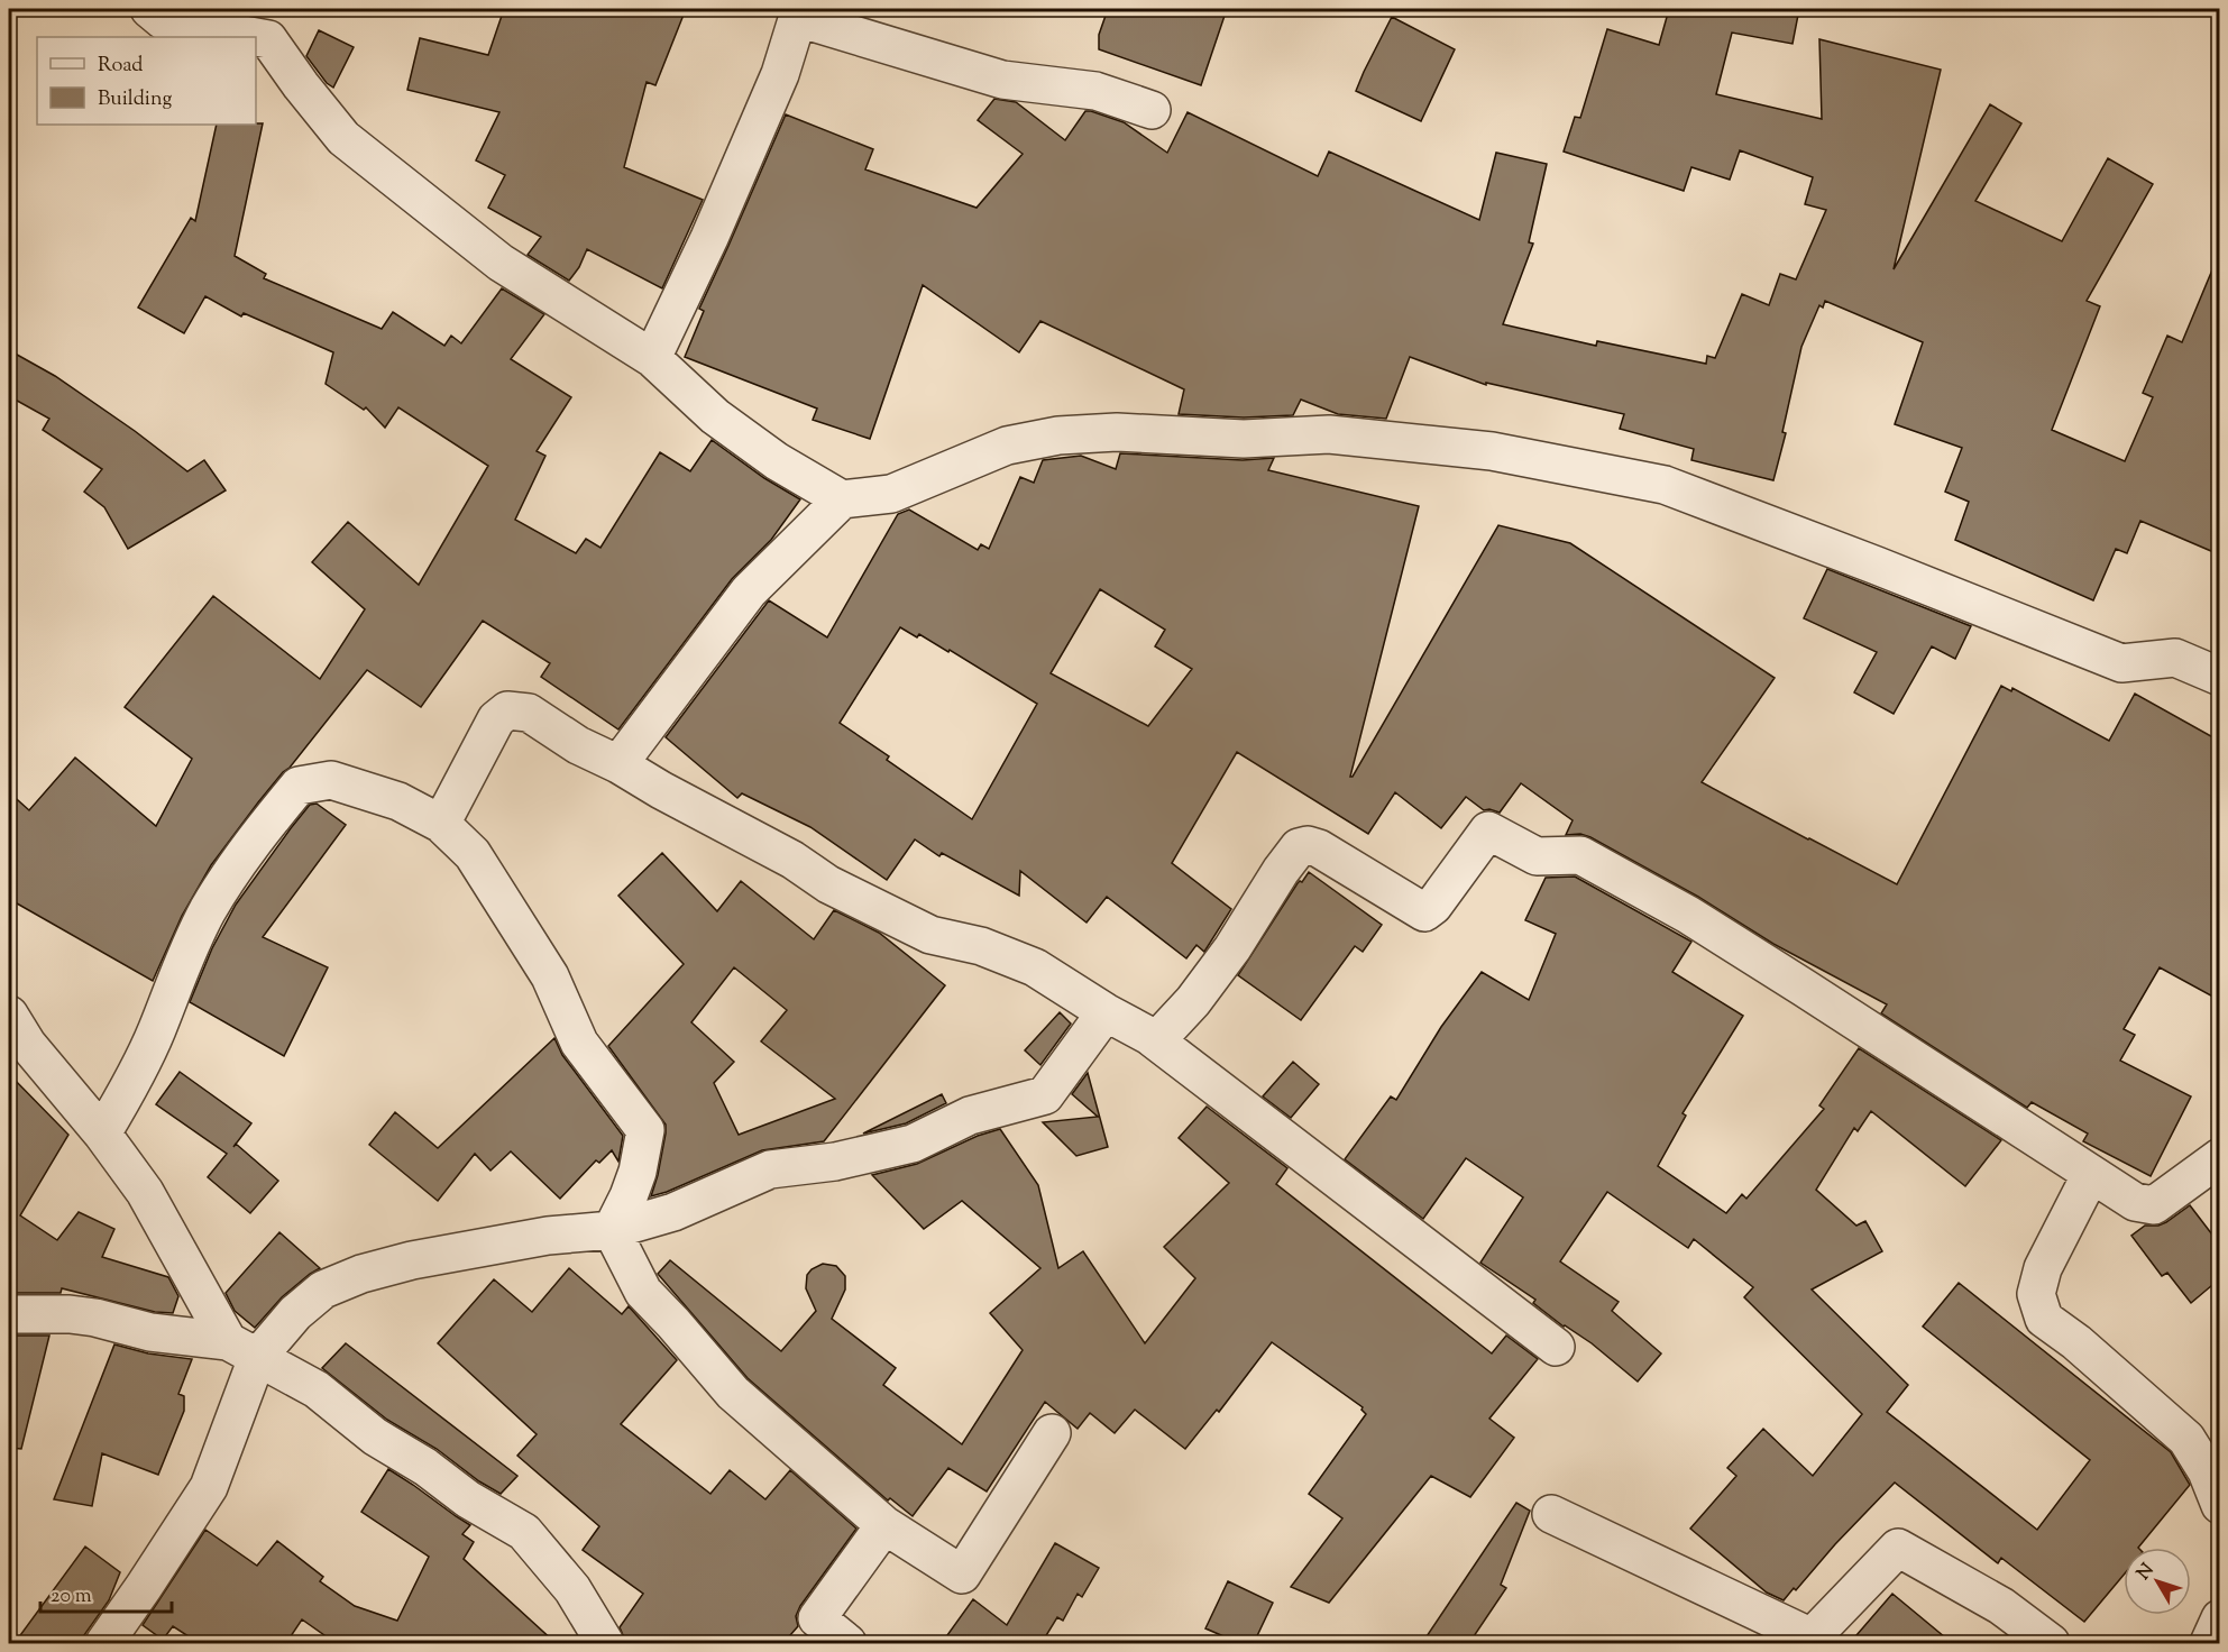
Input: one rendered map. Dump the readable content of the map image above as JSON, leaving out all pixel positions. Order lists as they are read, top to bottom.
{
  "legend": ["Road", "Building"],
  "scale_bar": "20 m",
  "north": "top left"
}
